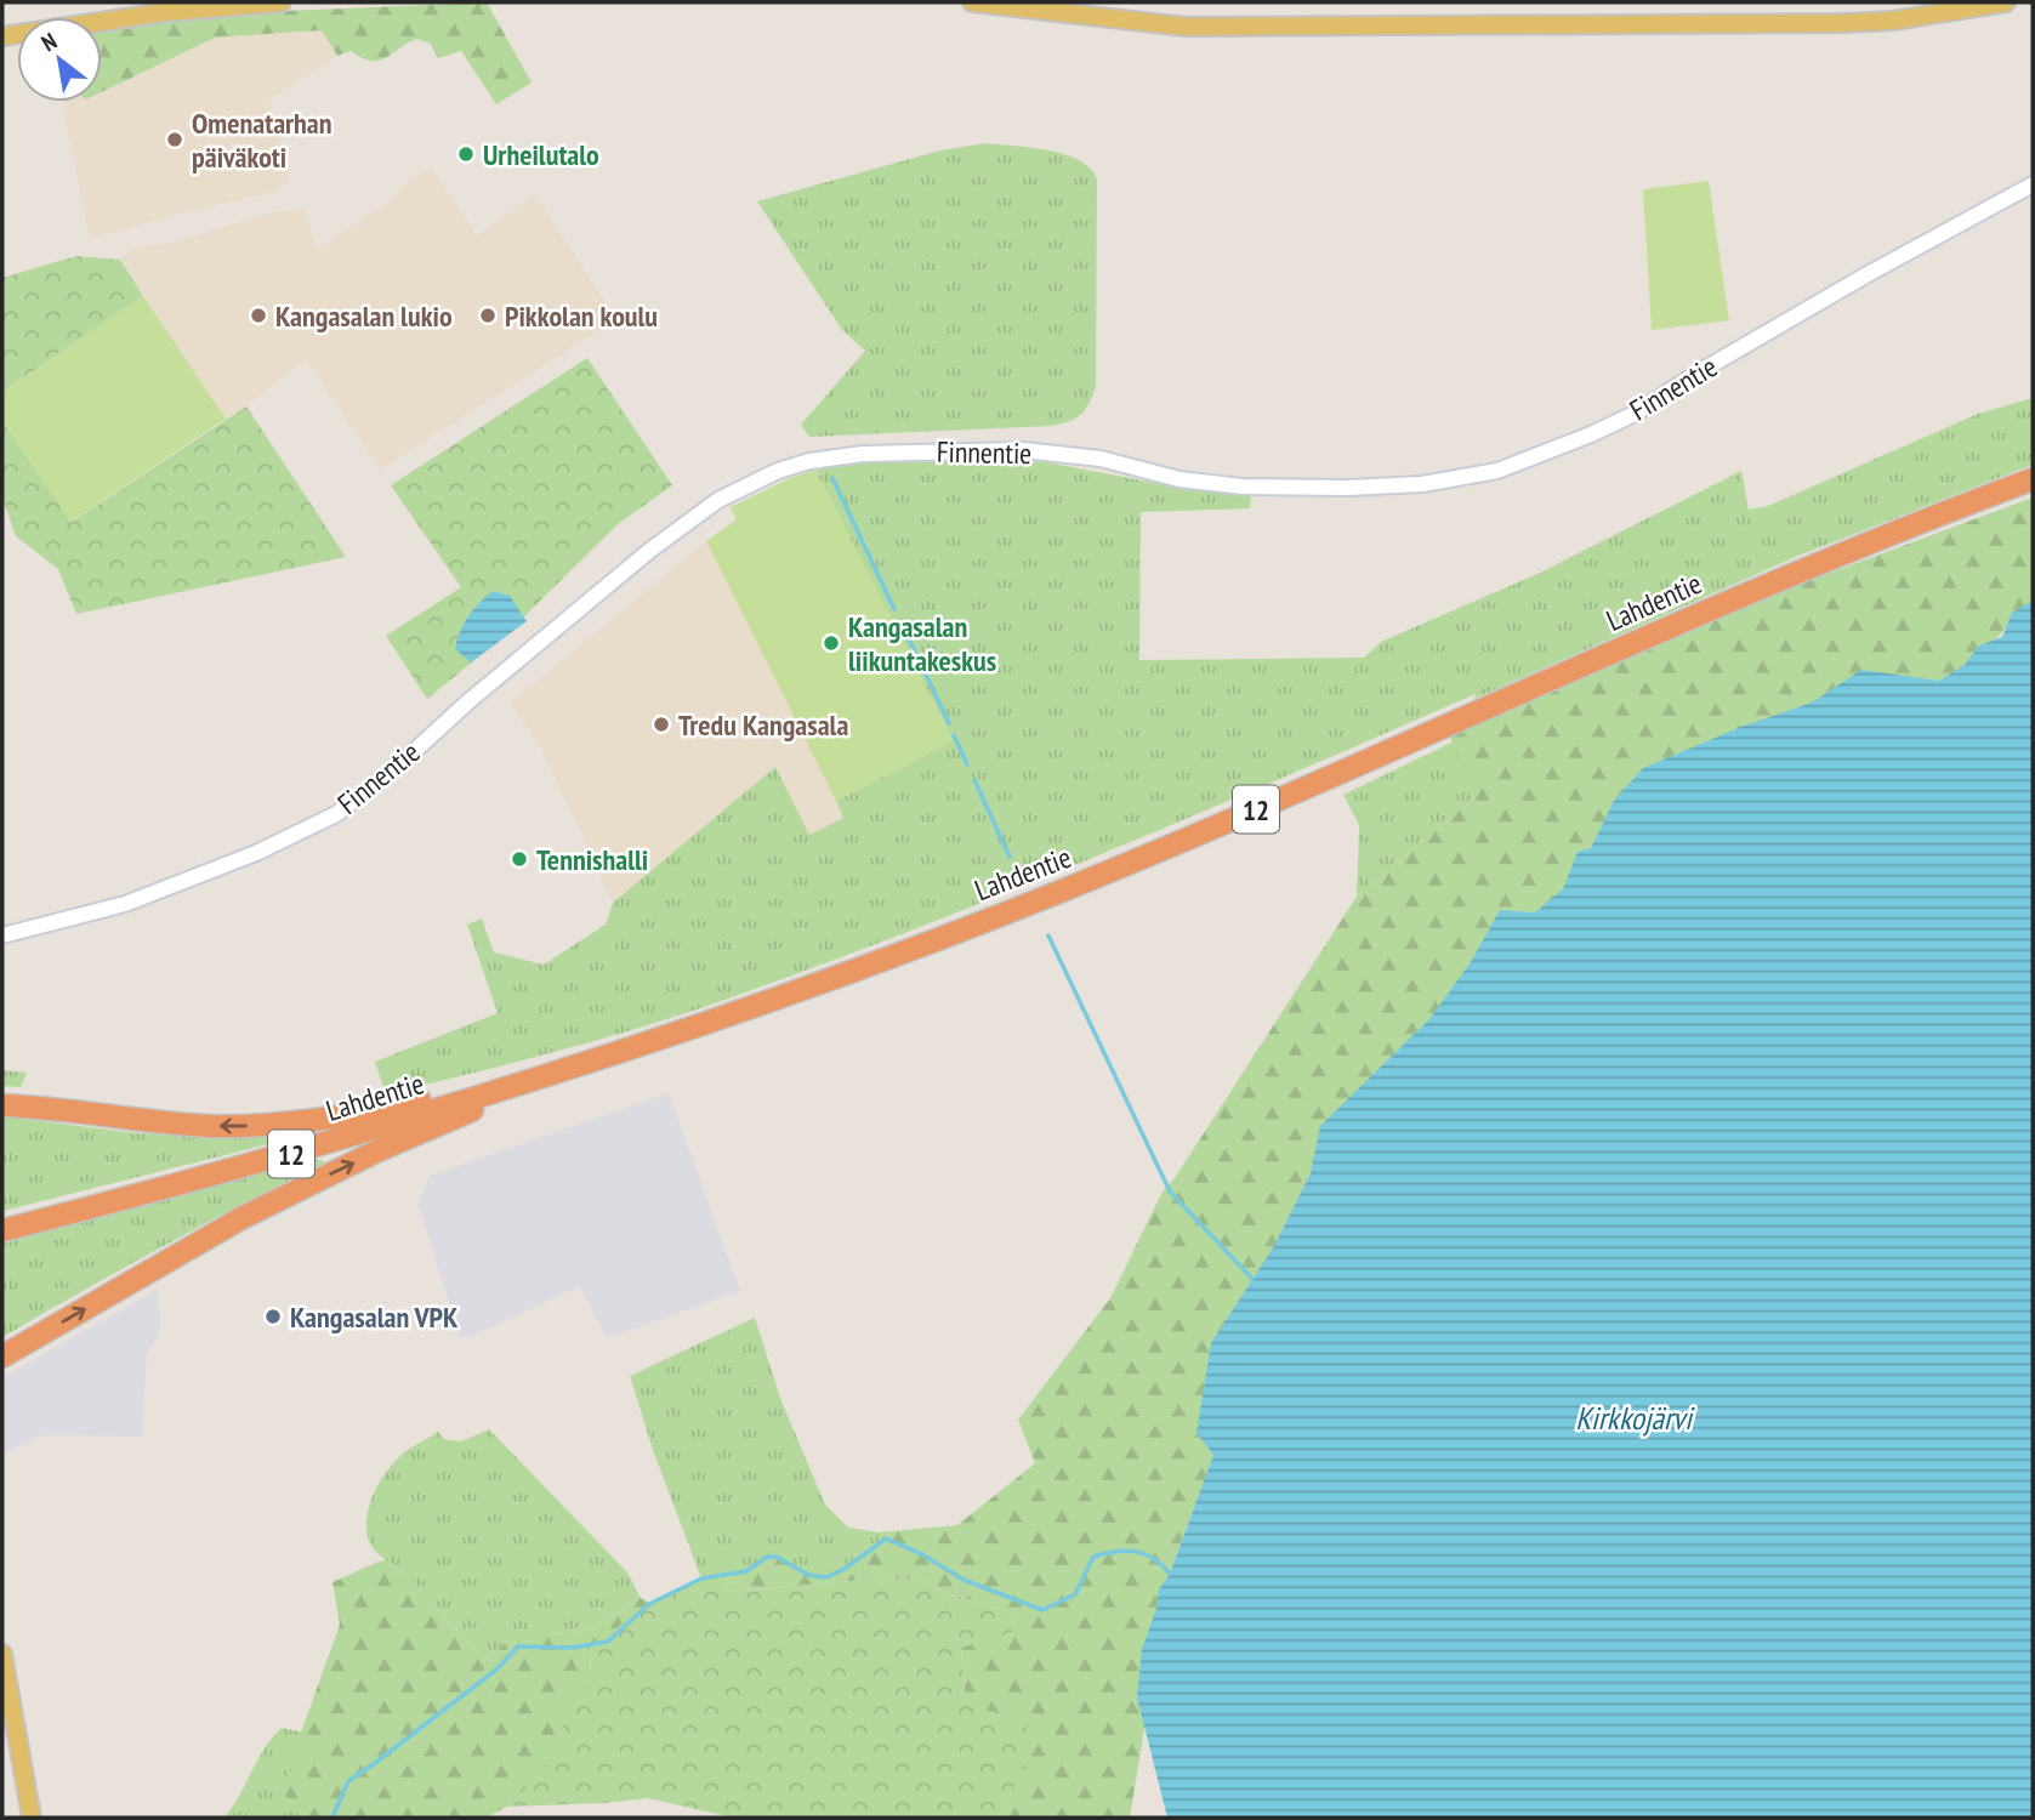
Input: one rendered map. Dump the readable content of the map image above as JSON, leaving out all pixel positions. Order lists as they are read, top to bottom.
{
  "streets": {
    "highway": ["Lahdentie", "12"],
    "street": ["Finnentie"]
  },
  "water": ["Kirkkojärvi"],
  "places": [
    "Omenatarhan päiväkoti",
    "Urheilutalo",
    "Kangasalan lukio",
    "Pikkolan koulu",
    "Kangasalan liikuntakeskus",
    "Tredu Kangasala",
    "Tennishalli",
    "Kangasalan VPK"
  ],
  "north": "top left"
}
